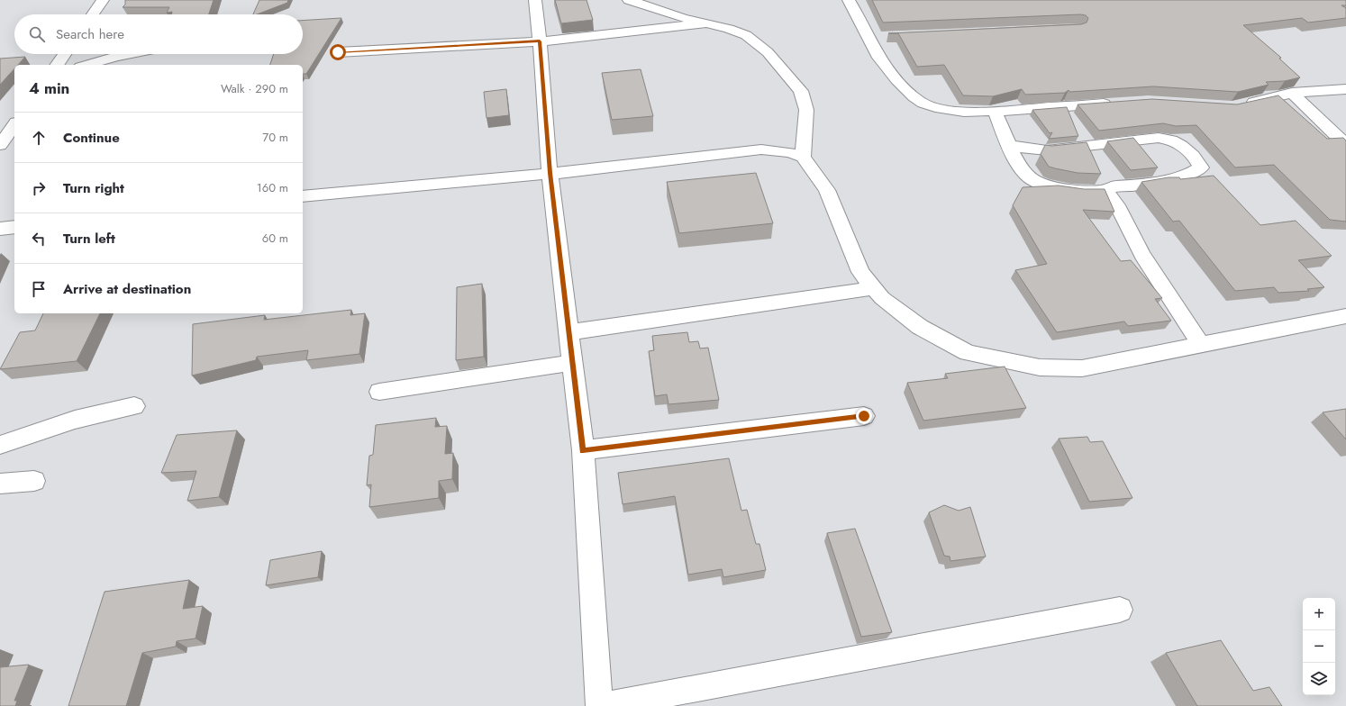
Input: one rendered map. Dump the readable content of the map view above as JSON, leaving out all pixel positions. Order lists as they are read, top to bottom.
{
  "page": {
    "search": "Search here",
    "heading": ["4 min", "Walk · 290 m"],
    "list": [
      ["Continue", "70 m"],
      ["Turn right", "160 m"],
      ["Turn left", "60 m"],
      "Arrive at destination"
    ],
    "map_buttons": ["+", "−"]
  }
}
